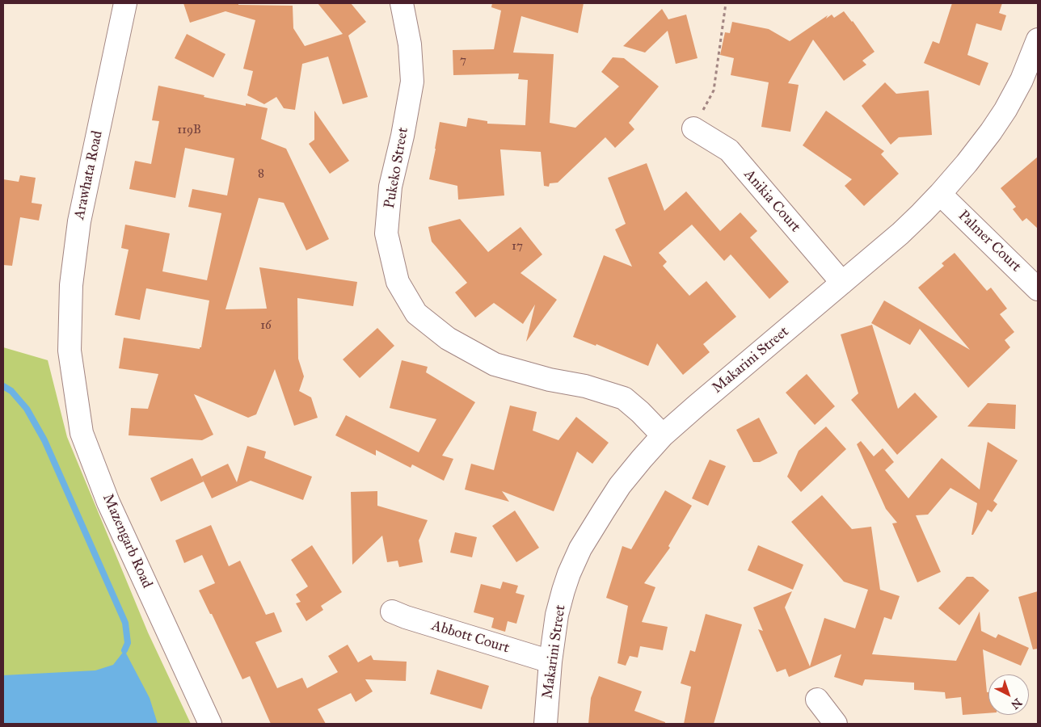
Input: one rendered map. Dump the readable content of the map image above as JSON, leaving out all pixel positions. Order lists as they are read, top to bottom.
{
  "streets": {
    "street": [
      "Pukeko Street",
      "Arawhata Road",
      "Anikia Court",
      "Palmer Court",
      "Makarini Street",
      "Mazengarb Road",
      "Abbott Court"
    ]
  },
  "crossings": [
    ["Pukeko Street", "Makarini Street"],
    ["Arawhata Road", "Mazengarb Road"],
    ["Anikia Court", "Makarini Street"],
    ["Palmer Court", "Makarini Street"],
    ["Makarini Street", "Abbott Court"]
  ],
  "house_numbers": [
    "7",
    "119B",
    "8",
    "17",
    "16"
  ],
  "north": "bottom right"
}
